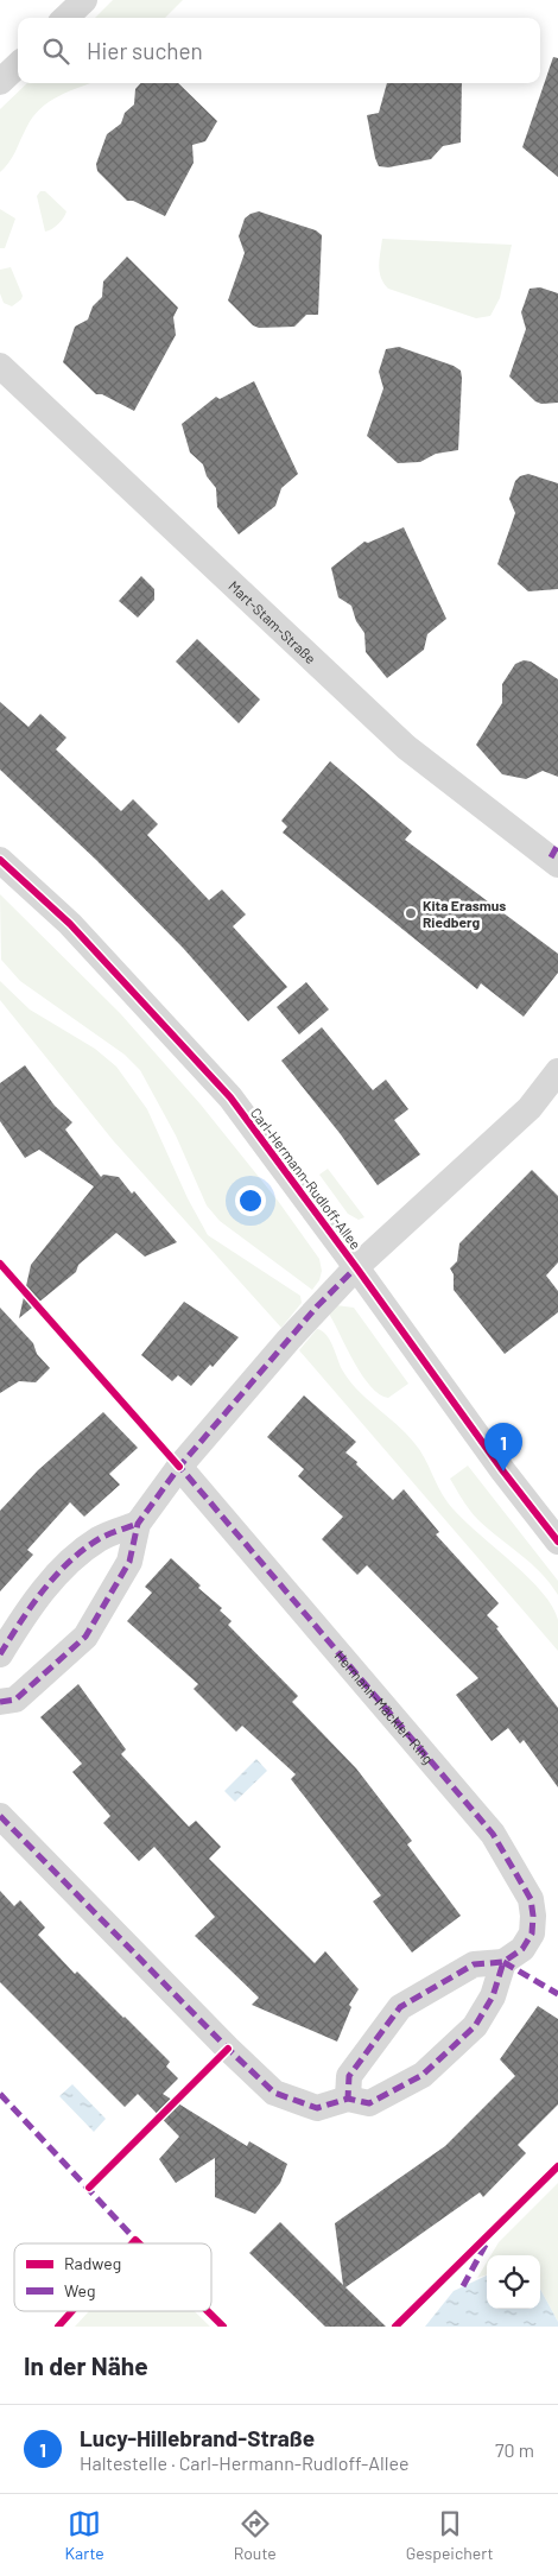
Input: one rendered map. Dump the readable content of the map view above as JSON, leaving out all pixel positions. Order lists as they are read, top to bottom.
{
  "streets": {
    "street": ["Mart-Stam-Straße", "Carl-Hermann-Rudloff-Allee", "Hermann-Mäckler-Ring"]
  },
  "places": ["Kita Erasmus Riedberg"],
  "legend": ["Radweg", "Weg"],
  "page": {
    "search": "Hier suchen",
    "pins": "1",
    "heading": "In der Nähe",
    "list": [
      {
        "mark": "1",
        "name": "Lucy-Hillebrand-Straße",
        "note": "Haltestelle · Carl-Hermann-Rudloff-Allee",
        "value": "70 m"
      }
    ],
    "nav": ["Karte", "Route", "Gespeichert"]
  }
}
